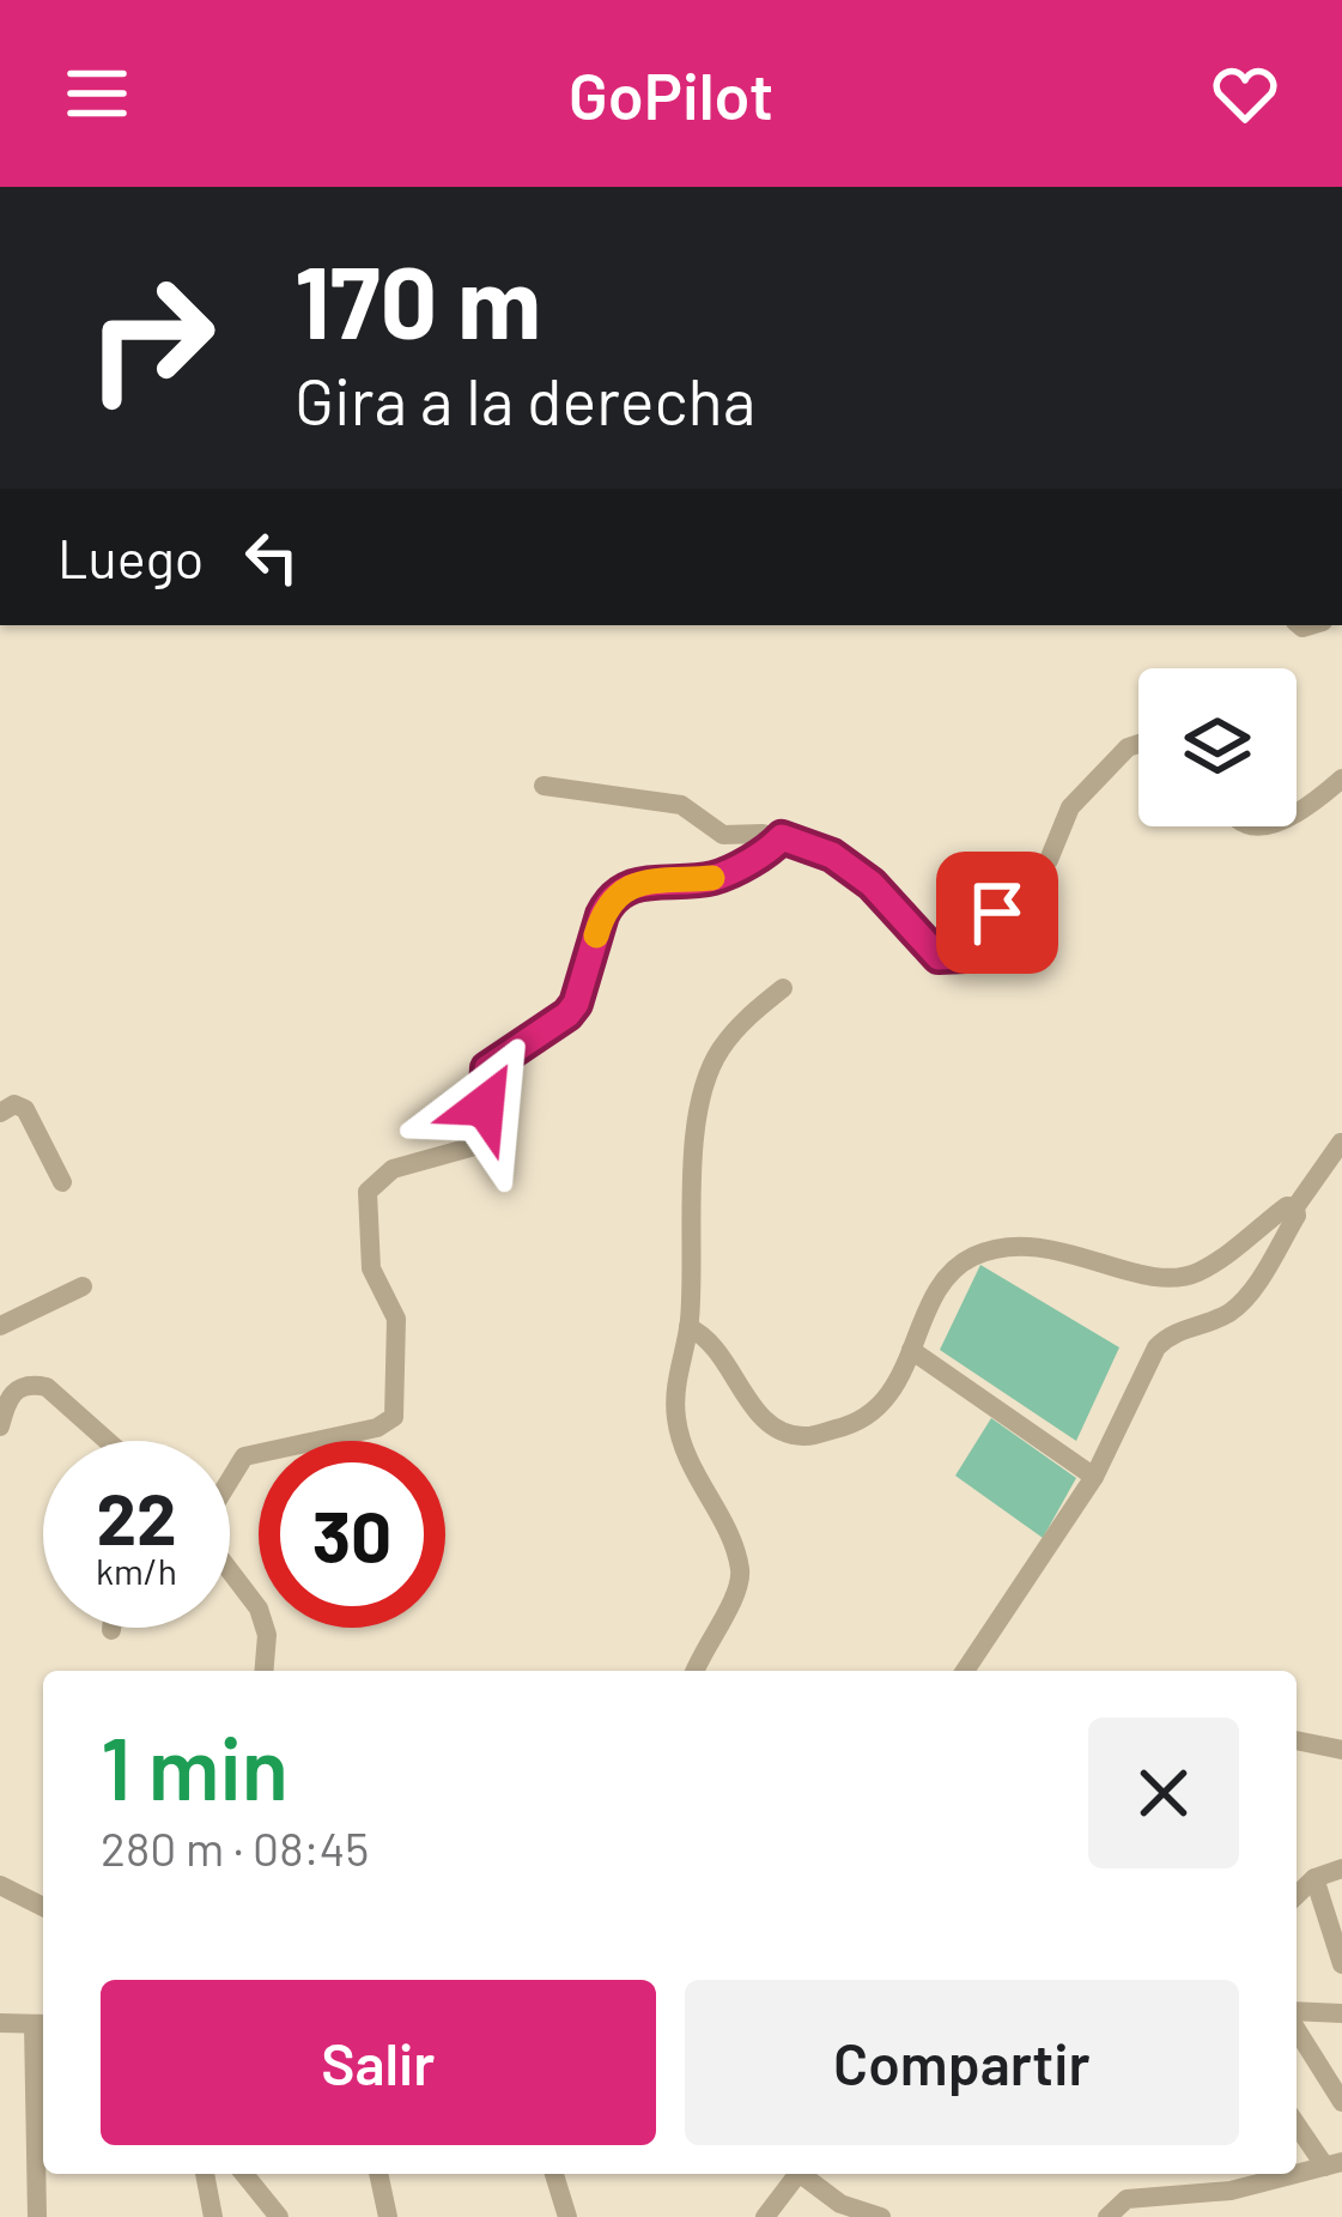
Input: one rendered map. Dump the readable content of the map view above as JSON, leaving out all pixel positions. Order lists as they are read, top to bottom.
{
  "page": {
    "header": "GoPilot",
    "turn": ["170 m", "Gira a la derecha"],
    "then": "Luego",
    "speed": "22 km/h",
    "limit": "30",
    "heading": ["1 min", "280 m · 08:45"],
    "buttons": ["Salir", "Compartir"]
  }
}
